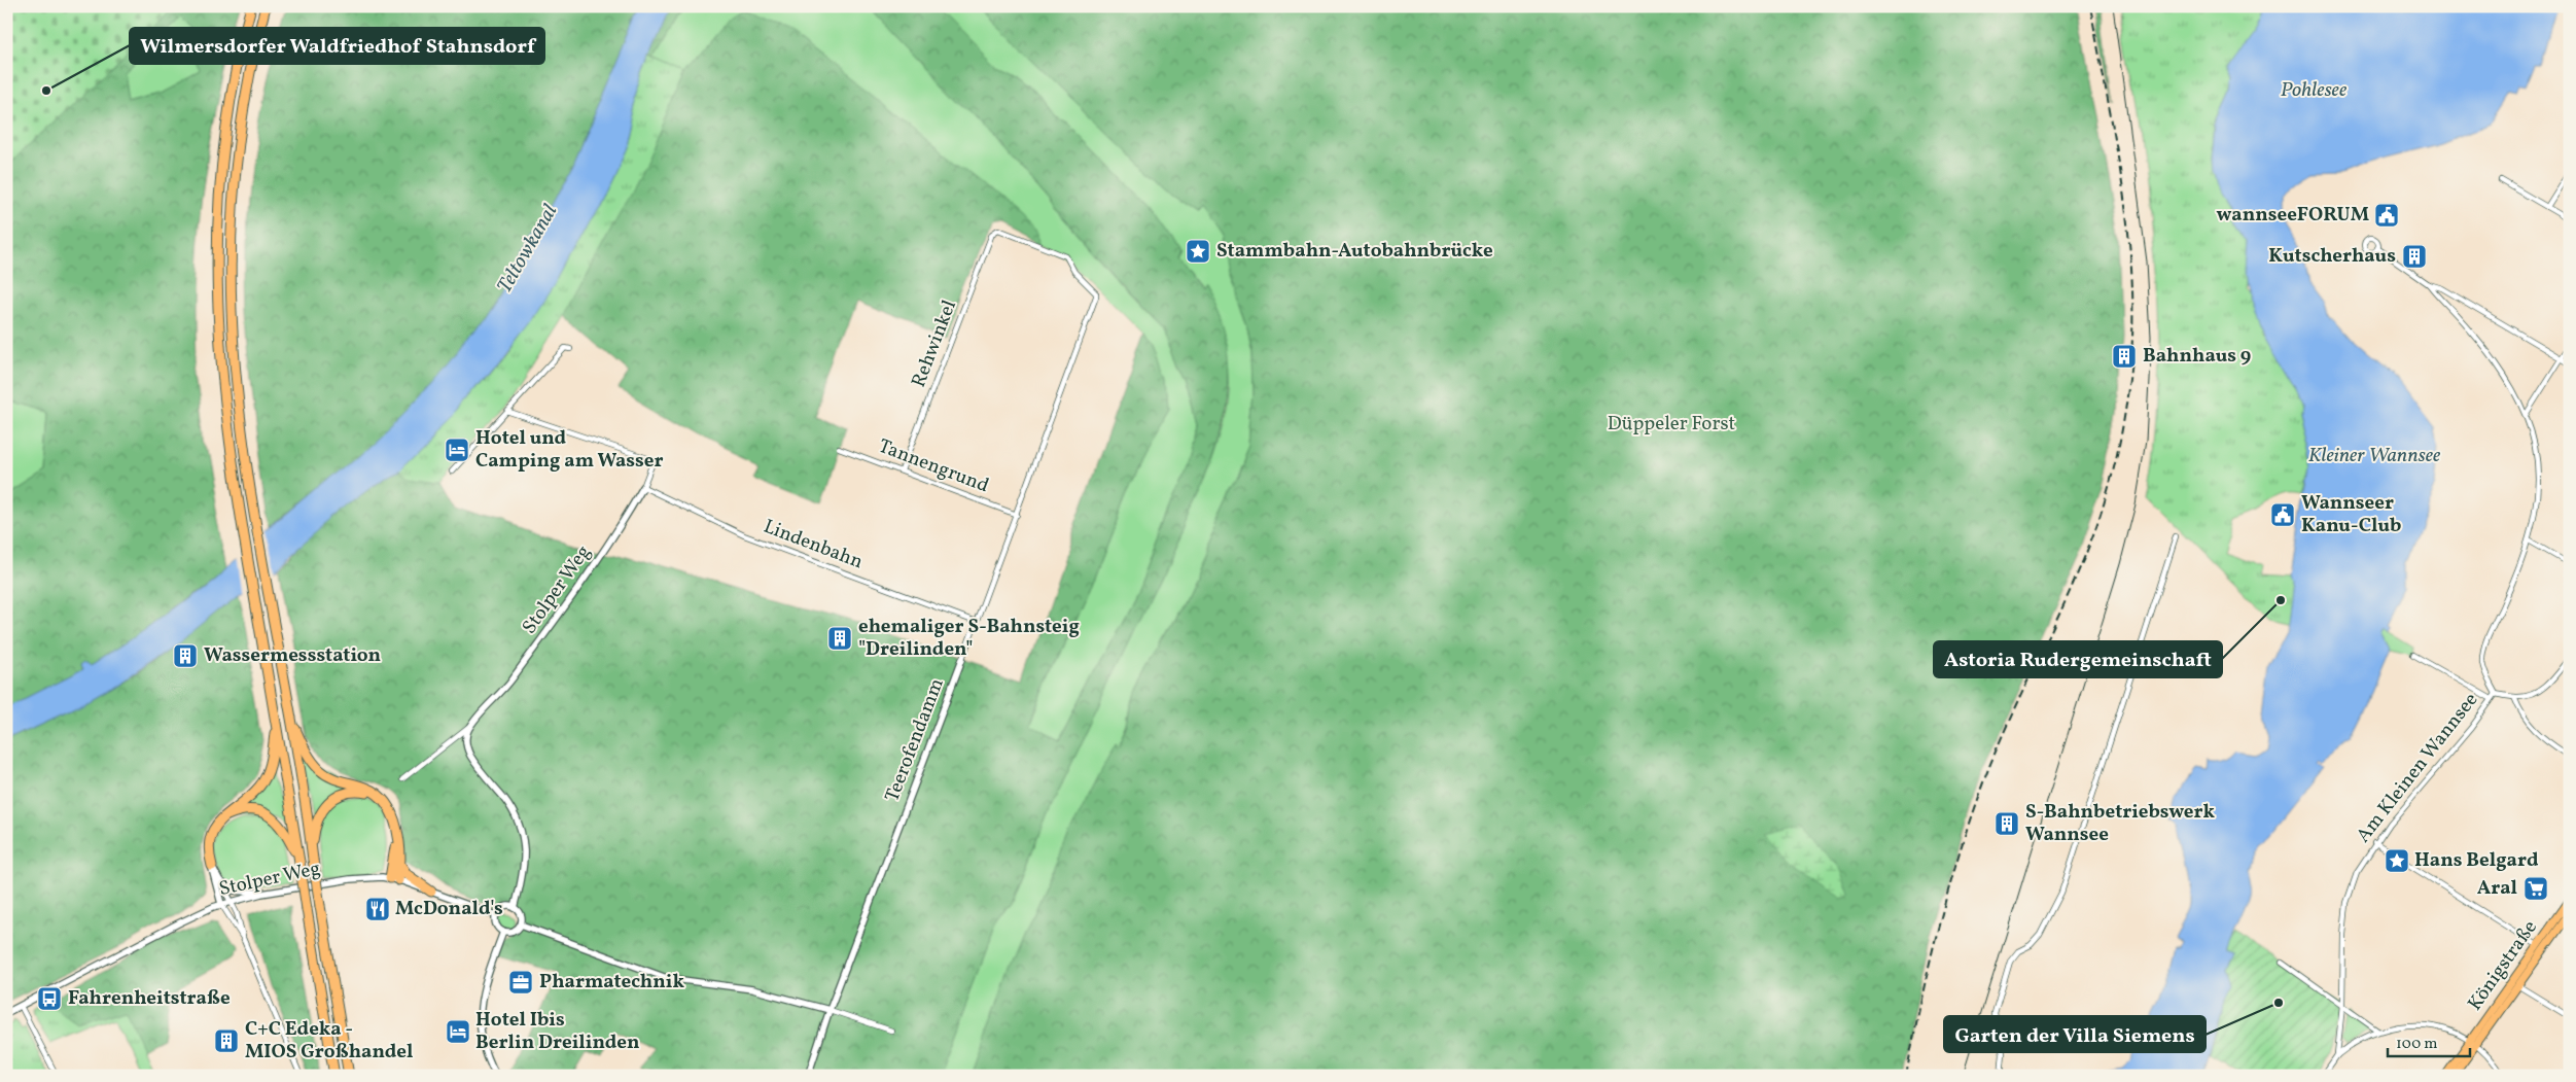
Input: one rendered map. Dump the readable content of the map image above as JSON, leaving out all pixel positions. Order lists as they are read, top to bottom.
{
  "streets": {
    "main road": ["Königstraße"],
    "street": [
      "Rehwinkel",
      "Tannengrund",
      "Lindenbahn",
      "Stolper Weg",
      "Teerofendamm",
      "Am Kleinen Wannsee"
    ]
  },
  "crossings": [
    ["Rehwinkel", "Tannengrund"],
    ["Rehwinkel", "Teerofendamm"],
    ["Tannengrund", "Teerofendamm"],
    ["Lindenbahn", "Stolper Weg"],
    ["Lindenbahn", "Teerofendamm"]
  ],
  "water": ["Pohlesee", "Teltowkanal", "Kleiner Wannsee"],
  "parks": ["Düppeler Forst"],
  "places": {
    "other": ["Wilmersdorfer Waldfriedhof Stahnsdorf", "Astoria Rudergemeinschaft", "Garten der Villa Siemens"],
    "public building": ["wannseeFORUM", "Wannseer Kanu-Club"],
    "place": ["Stammbahn-Autobahnbrücke", "Hans Belgard"],
    "building": [
      "Kutscherhaus",
      "Bahnhaus 9",
      "ehemaliger S-Bahnsteig \"Dreilinden\"",
      "Wassermessstation",
      "S-Bahnbetriebswerk Wannsee",
      "C+C Edeka - MIOS Großhandel"
    ],
    "hotel": ["Hotel und Camping am Wasser", "Hotel Ibis Berlin Dreilinden"],
    "supermarket": ["Aral"],
    "restaurant": ["McDonald's"],
    "office": ["Pharmatechnik"],
    "bus stop": ["Fahrenheitstraße"]
  },
  "scale_bar": "100 m"
}
